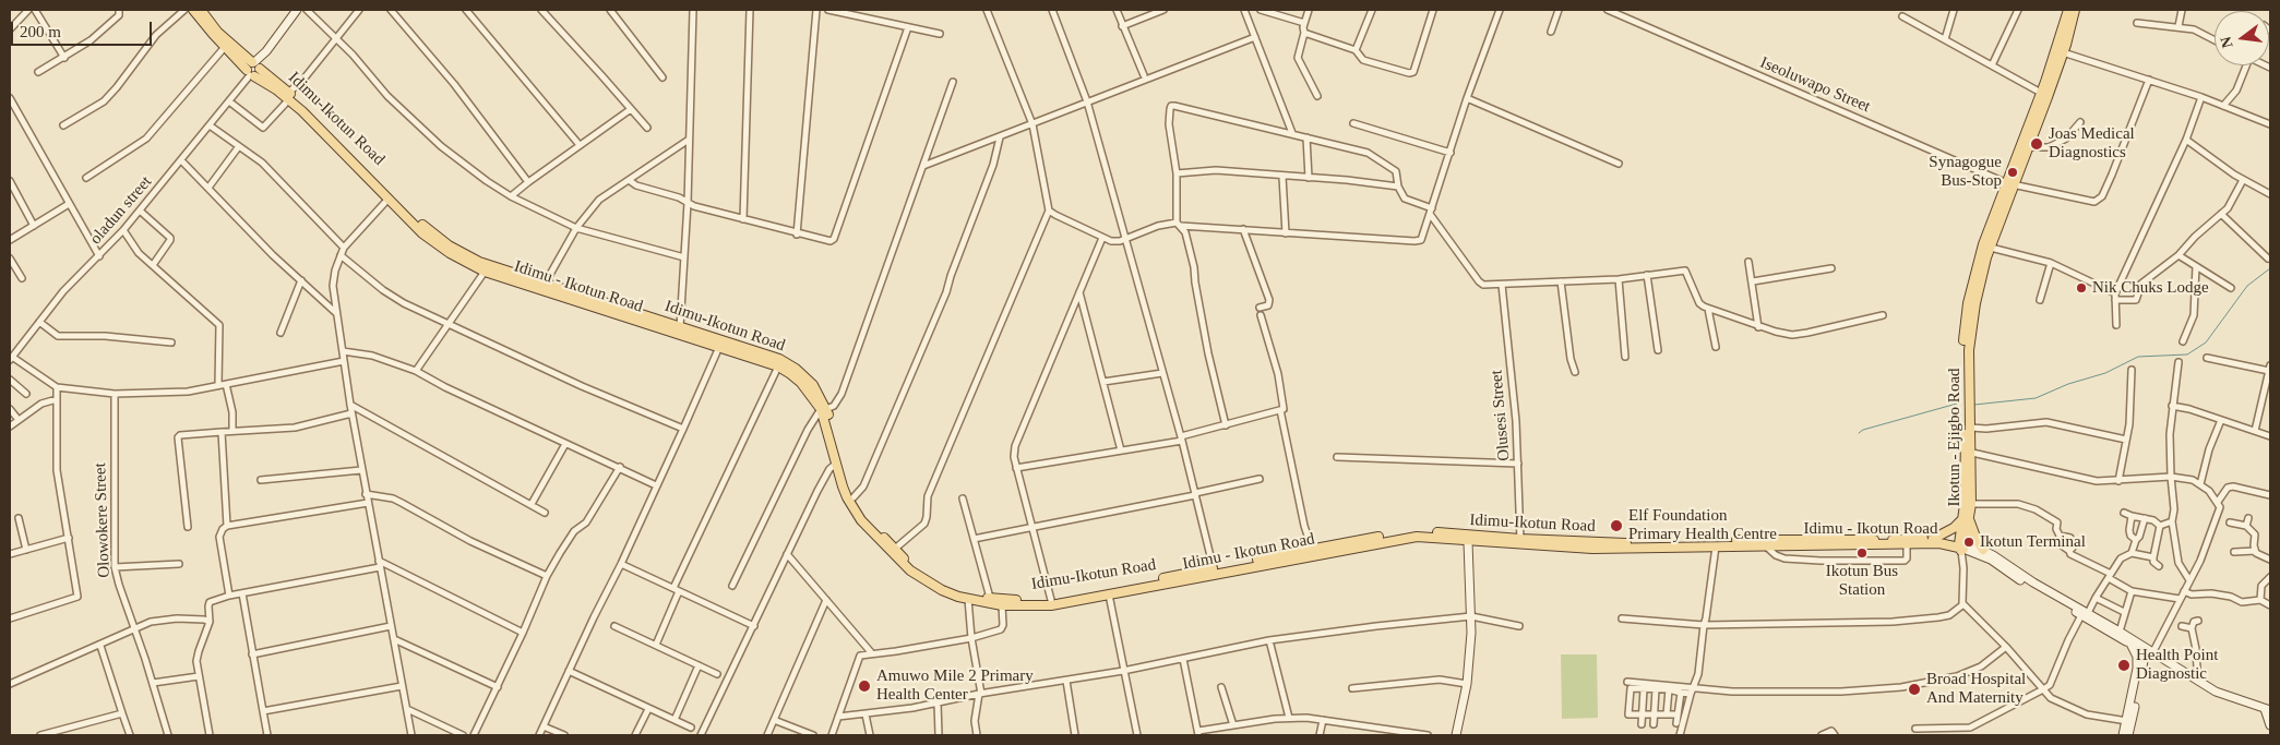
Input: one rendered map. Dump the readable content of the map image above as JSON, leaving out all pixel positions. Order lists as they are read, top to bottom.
{
  "streets": {
    "main road": ["Idimu-Ikotun Road", "Idimu - Ikotun Road", "Ikotun - Ejigbo Road"],
    "street": [
      "Iseoluwapo Street",
      "oladun street",
      "Olusesi Street",
      "Olowokere Street"
    ]
  },
  "crossings": [
    ["Iseoluwapo Street", "Ikotun - Ejigbo Road"],
    ["Idimu-Ikotun Road", "oladun street"],
    ["Idimu-Ikotun Road", "Idimu - Ikotun Road"],
    ["Idimu-Ikotun Road", "Olusesi Street"],
    ["Idimu-Ikotun Road", "Ikotun - Ejigbo Road"],
    ["Idimu - Ikotun Road", "Olusesi Street"],
    ["Idimu - Ikotun Road", "Ikotun - Ejigbo Road"]
  ],
  "places": [
    "Joas Medical Diagnostics",
    "Synagogue Bus-Stop",
    "Nik Chuks Lodge",
    "Elf Foundation Primary Health Centre",
    "Ikotun Terminal",
    "Ikotun Bus Station",
    "Health Point Diagnostic",
    "Amuwo Mile 2 Primary Health Center",
    "Broad Hospital And Maternity"
  ],
  "scale_bar": "200 m",
  "north": "left"
}
